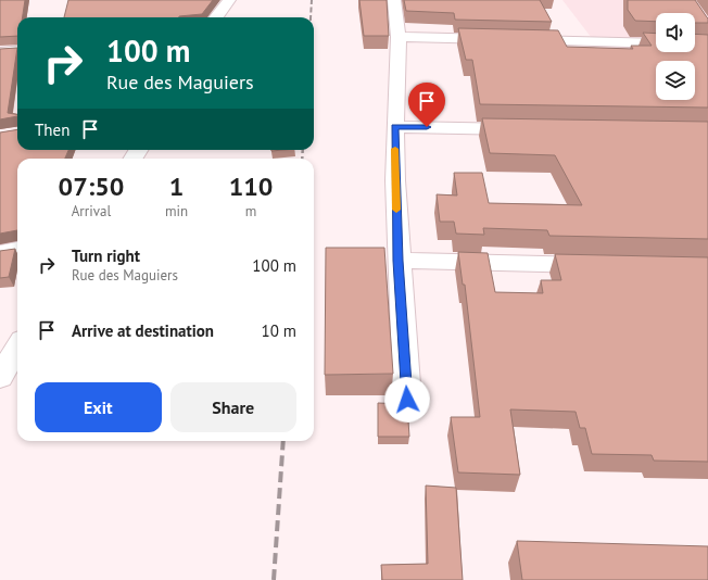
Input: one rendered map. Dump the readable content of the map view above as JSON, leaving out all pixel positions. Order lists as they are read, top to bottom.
{
  "page": {
    "turn": ["100 m", "Rue des Maguiers"],
    "then": "Then",
    "eta": [
      "07:50",
      "Arrival",
      "1",
      "min",
      "110",
      "m"
    ],
    "list": [
      {
        "name": "Turn right",
        "note": "Rue des Maguiers",
        "value": "100 m"
      },
      {
        "name": "Arrive at destination",
        "value": "10 m"
      }
    ],
    "buttons": ["Exit", "Share"]
  }
}
